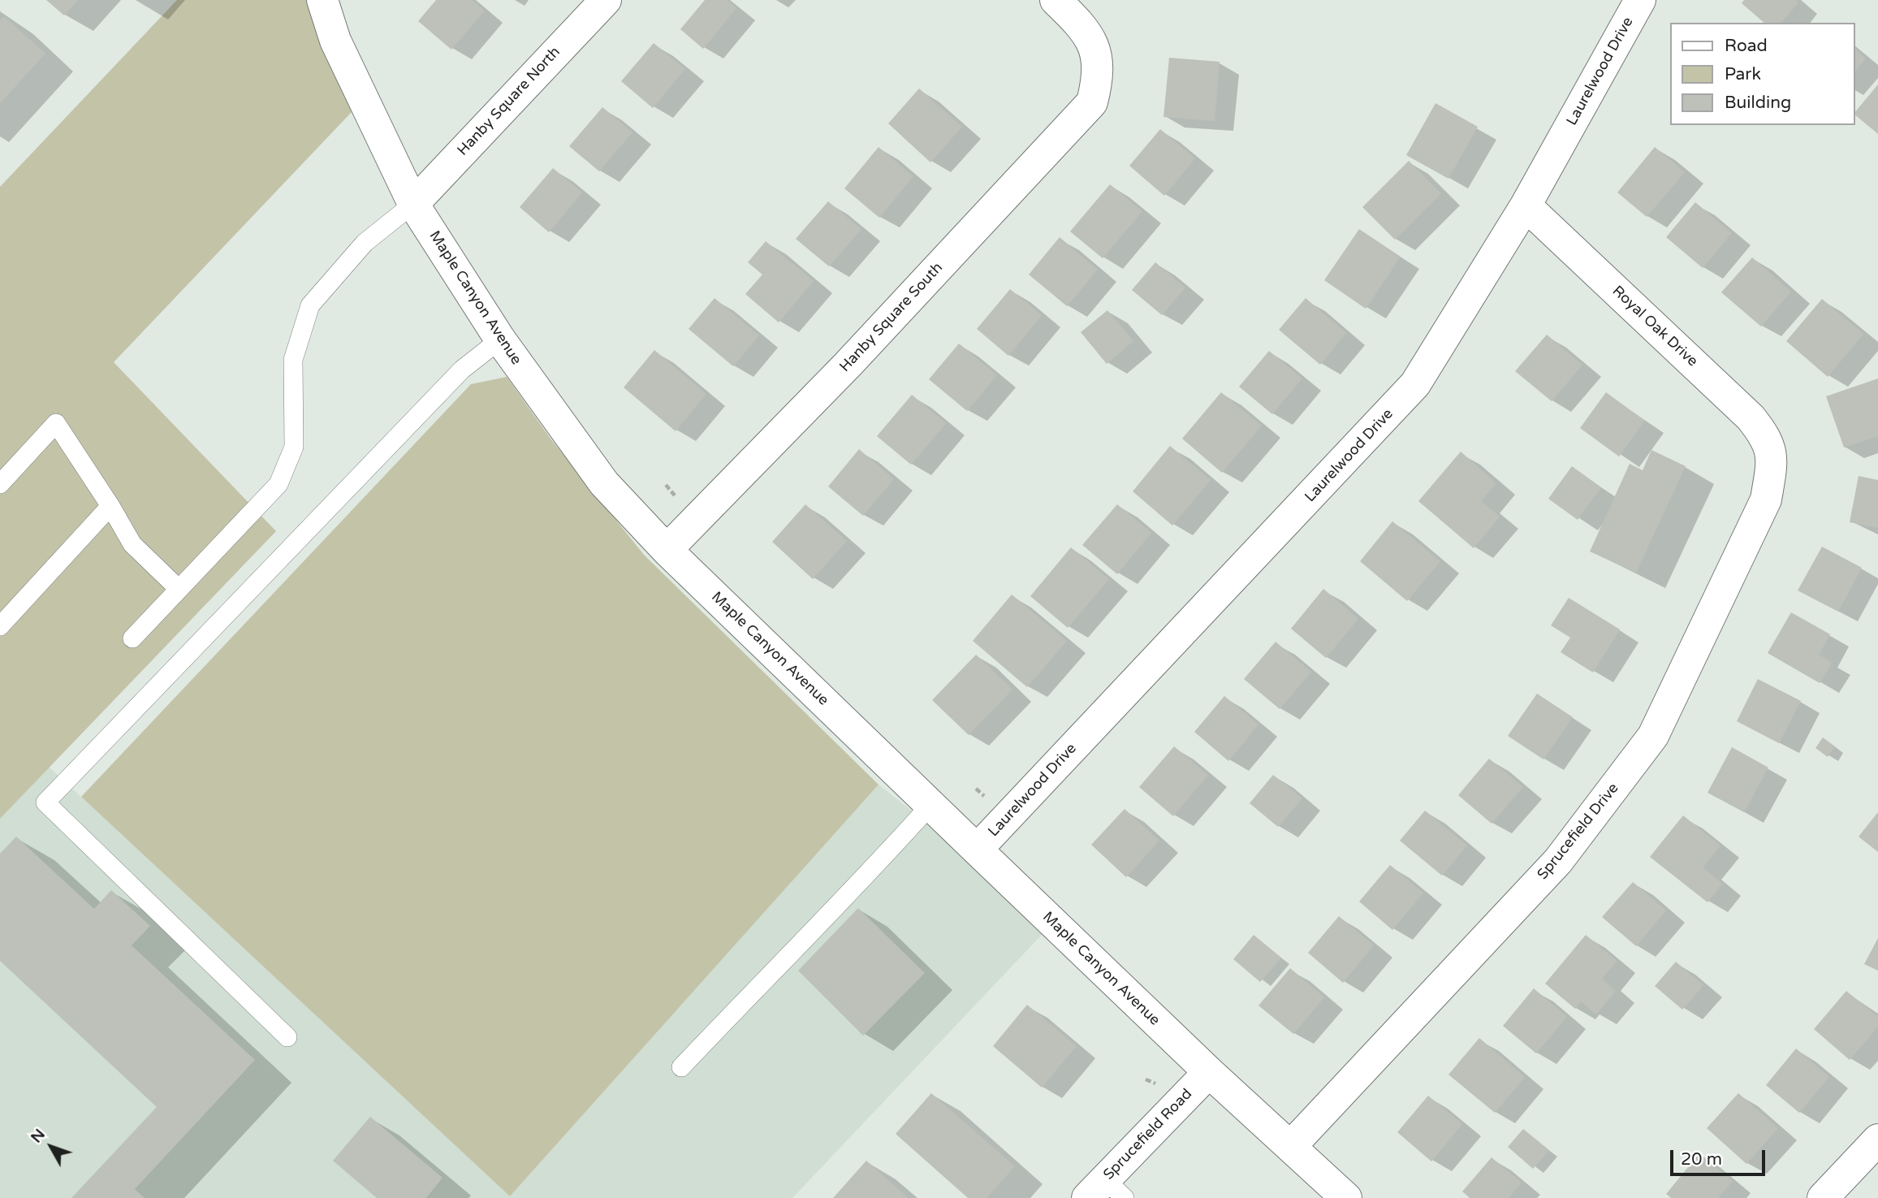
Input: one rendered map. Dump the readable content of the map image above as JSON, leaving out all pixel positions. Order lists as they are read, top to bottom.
{
  "streets": {
    "street": [
      "Laurelwood Drive",
      "Hanby Square North",
      "Maple Canyon Avenue",
      "Hanby Square South",
      "Royal Oak Drive",
      "Sprucefield Drive",
      "Sprucefield Road"
    ]
  },
  "crossings": [
    ["Laurelwood Drive", "Maple Canyon Avenue"],
    ["Laurelwood Drive", "Royal Oak Drive"],
    ["Hanby Square North", "Maple Canyon Avenue"],
    ["Maple Canyon Avenue", "Hanby Square South"],
    ["Maple Canyon Avenue", "Sprucefield Drive"],
    ["Maple Canyon Avenue", "Sprucefield Road"],
    ["Royal Oak Drive", "Sprucefield Drive"]
  ],
  "legend": ["Road", "Park", "Building"],
  "scale_bar": "20 m",
  "north": "top left"
}
